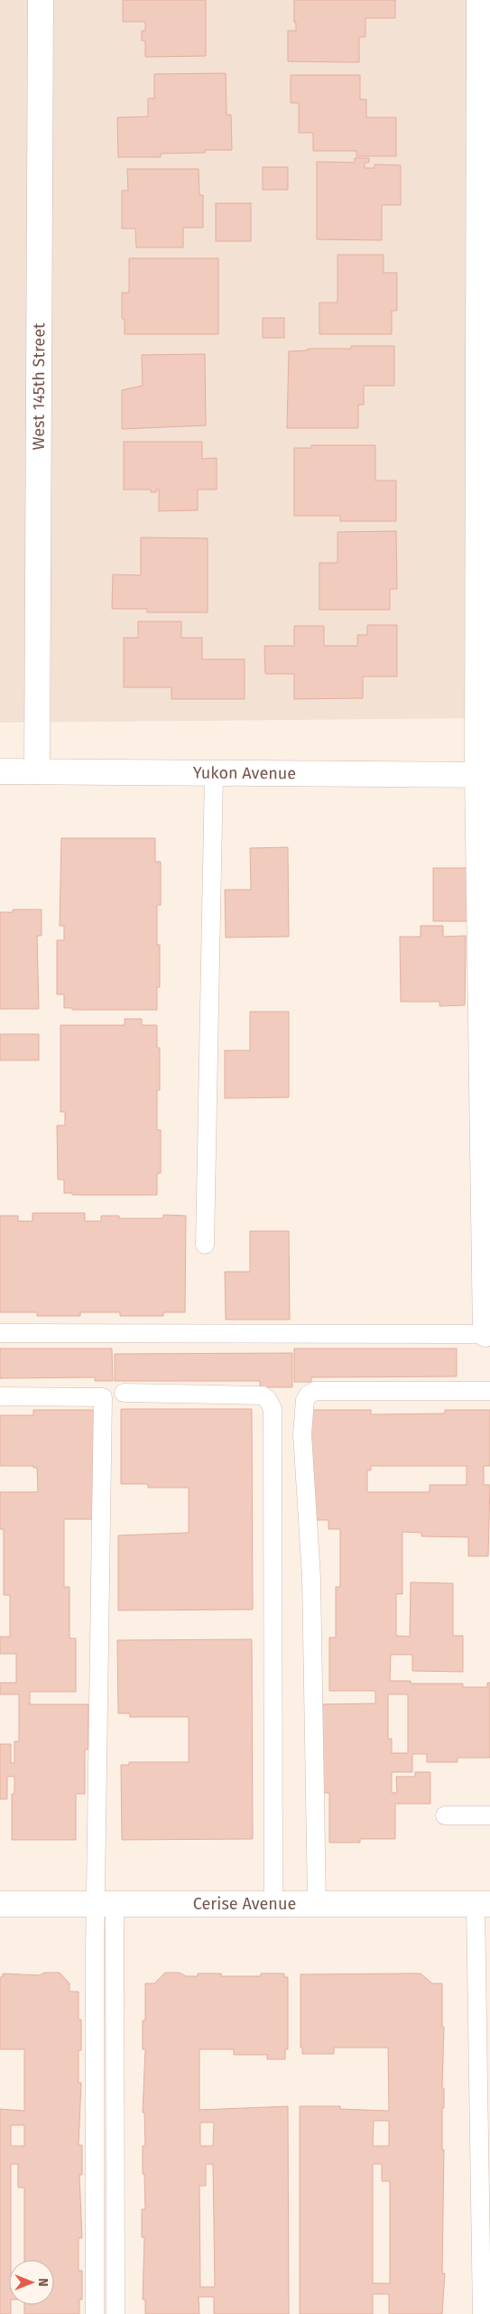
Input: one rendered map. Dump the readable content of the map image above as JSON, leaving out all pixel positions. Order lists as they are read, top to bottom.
{
  "streets": {
    "street": ["West 145th Street", "Yukon Avenue", "Cerise Avenue"]
  },
  "crossings": [
    ["West 145th Street", "Yukon Avenue"]
  ],
  "north": "right"
}
